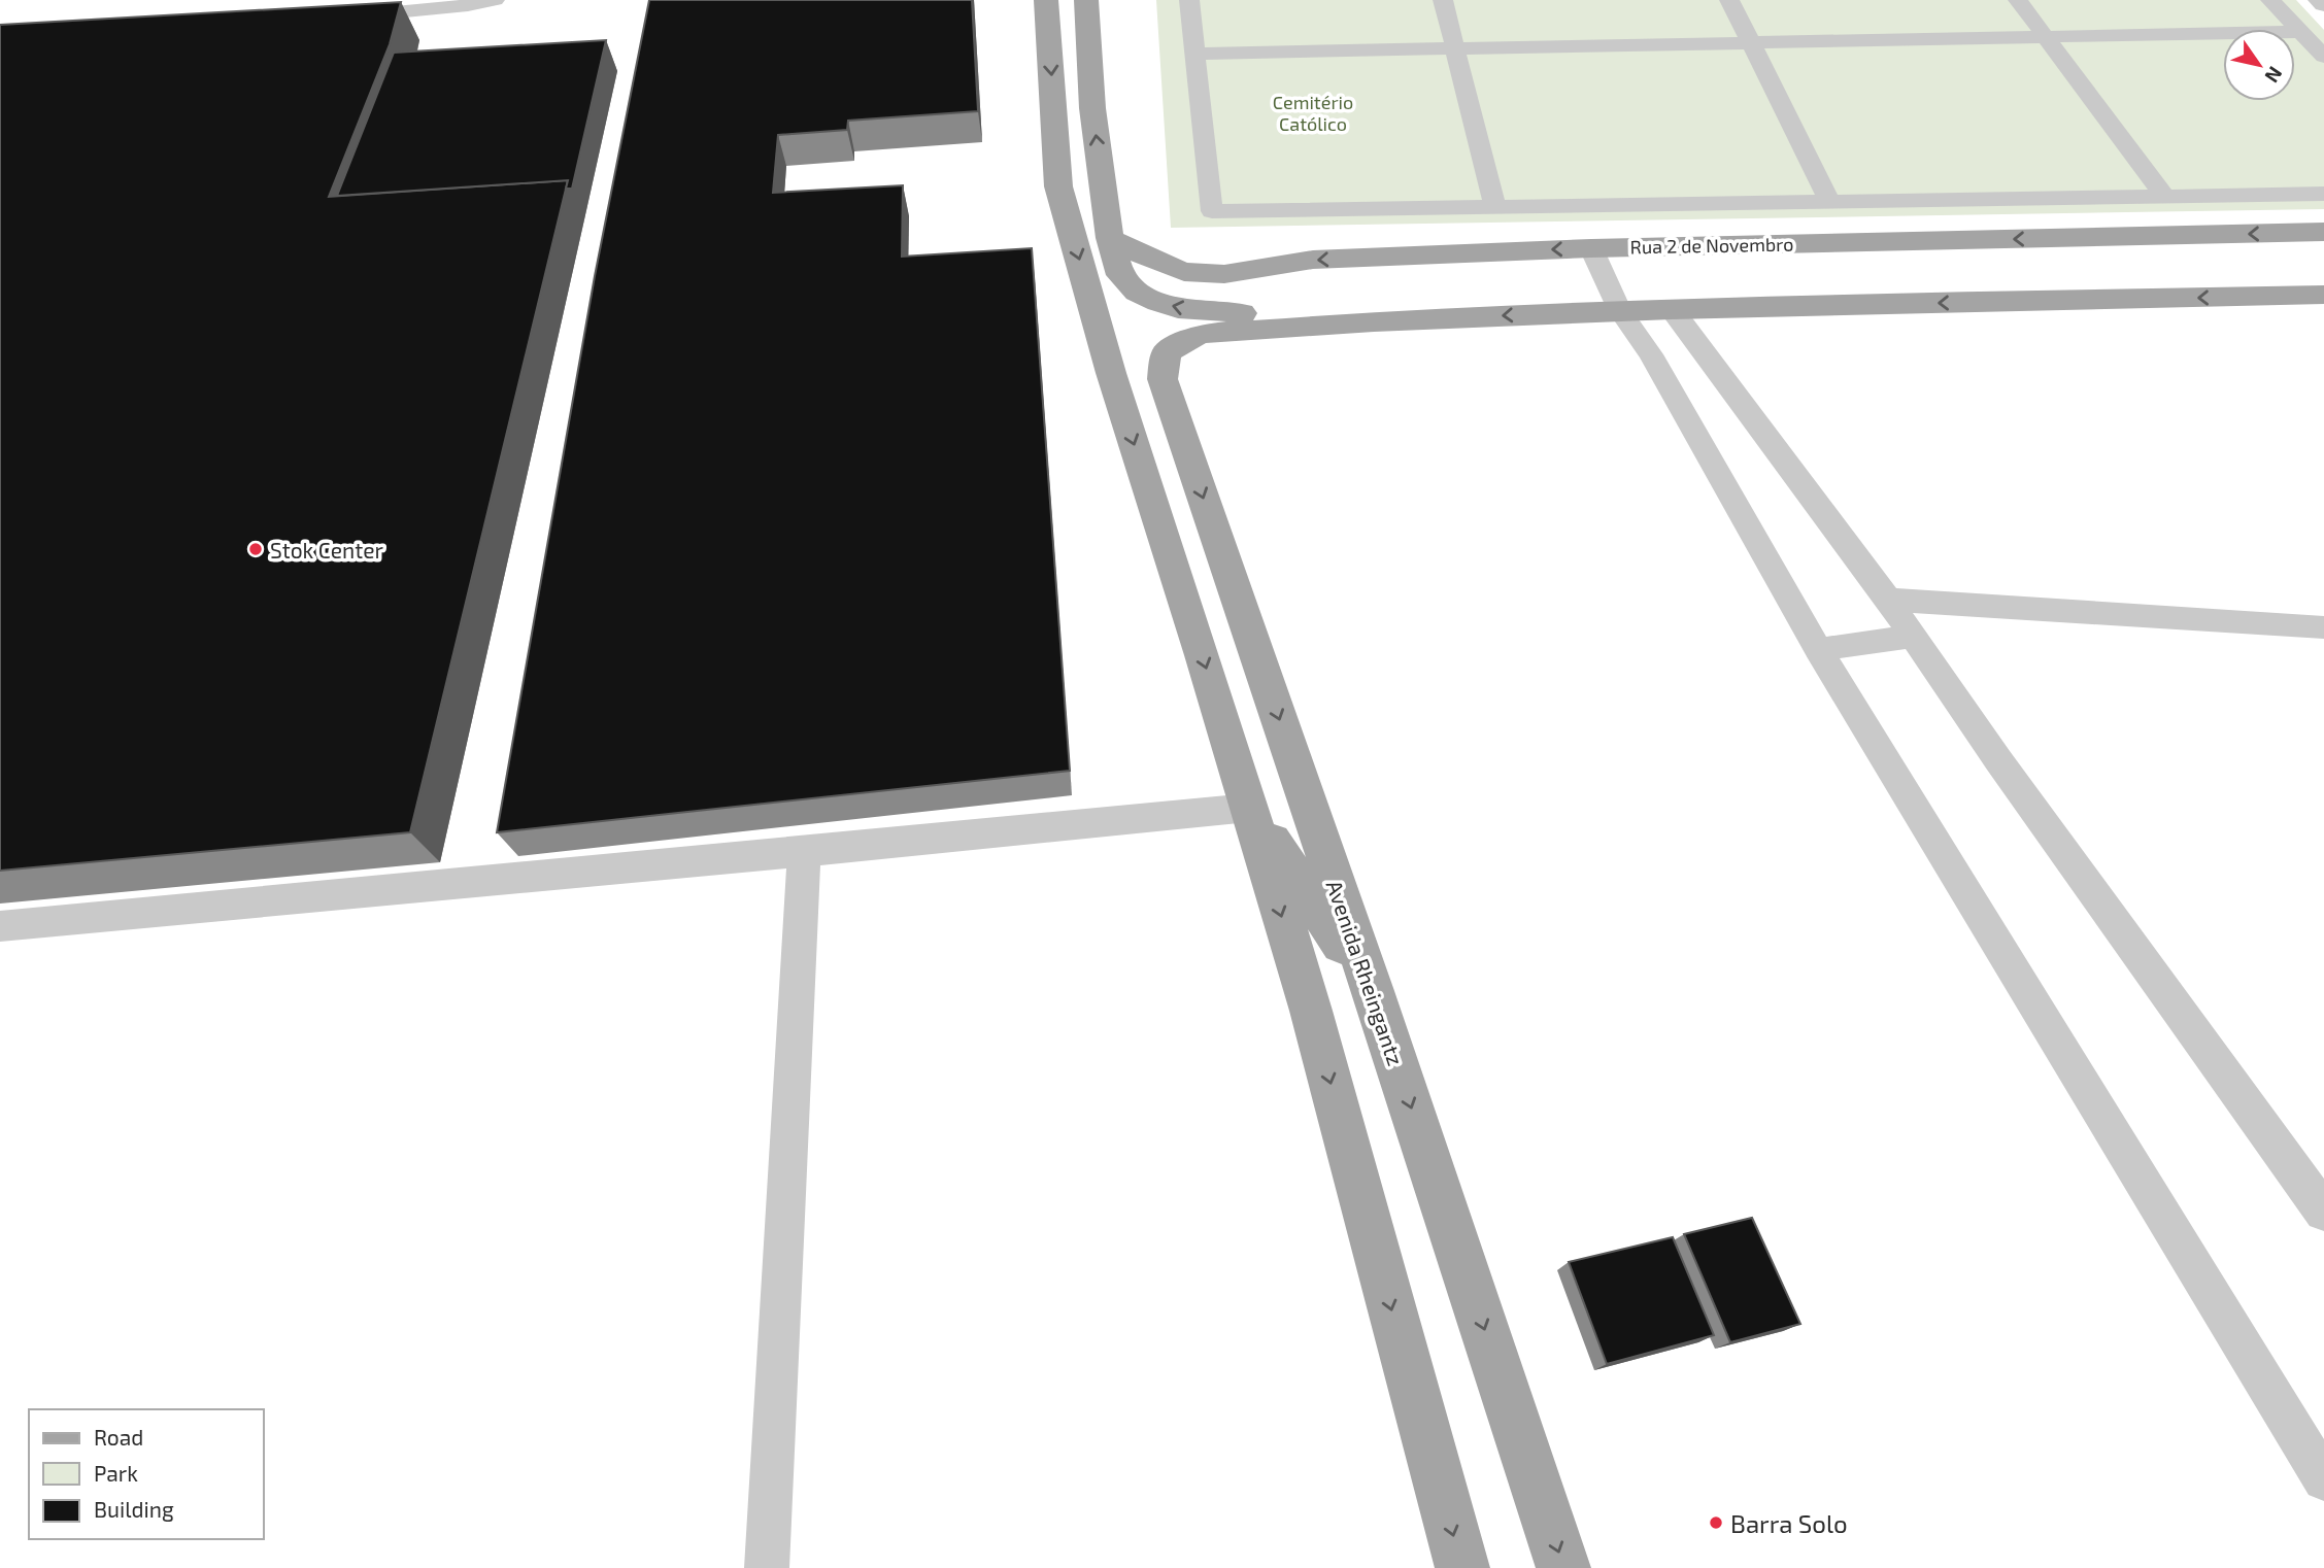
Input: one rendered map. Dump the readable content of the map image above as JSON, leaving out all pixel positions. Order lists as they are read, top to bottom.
{
  "streets": {
    "main road": ["Rua 2 de Novembro", "Avenida Rheingantz"]
  },
  "parks": ["Cemitério Católico"],
  "places": ["Stok Center", "Barra Solo"],
  "legend": ["Road", "Park", "Building"],
  "north": "bottom right"
}
